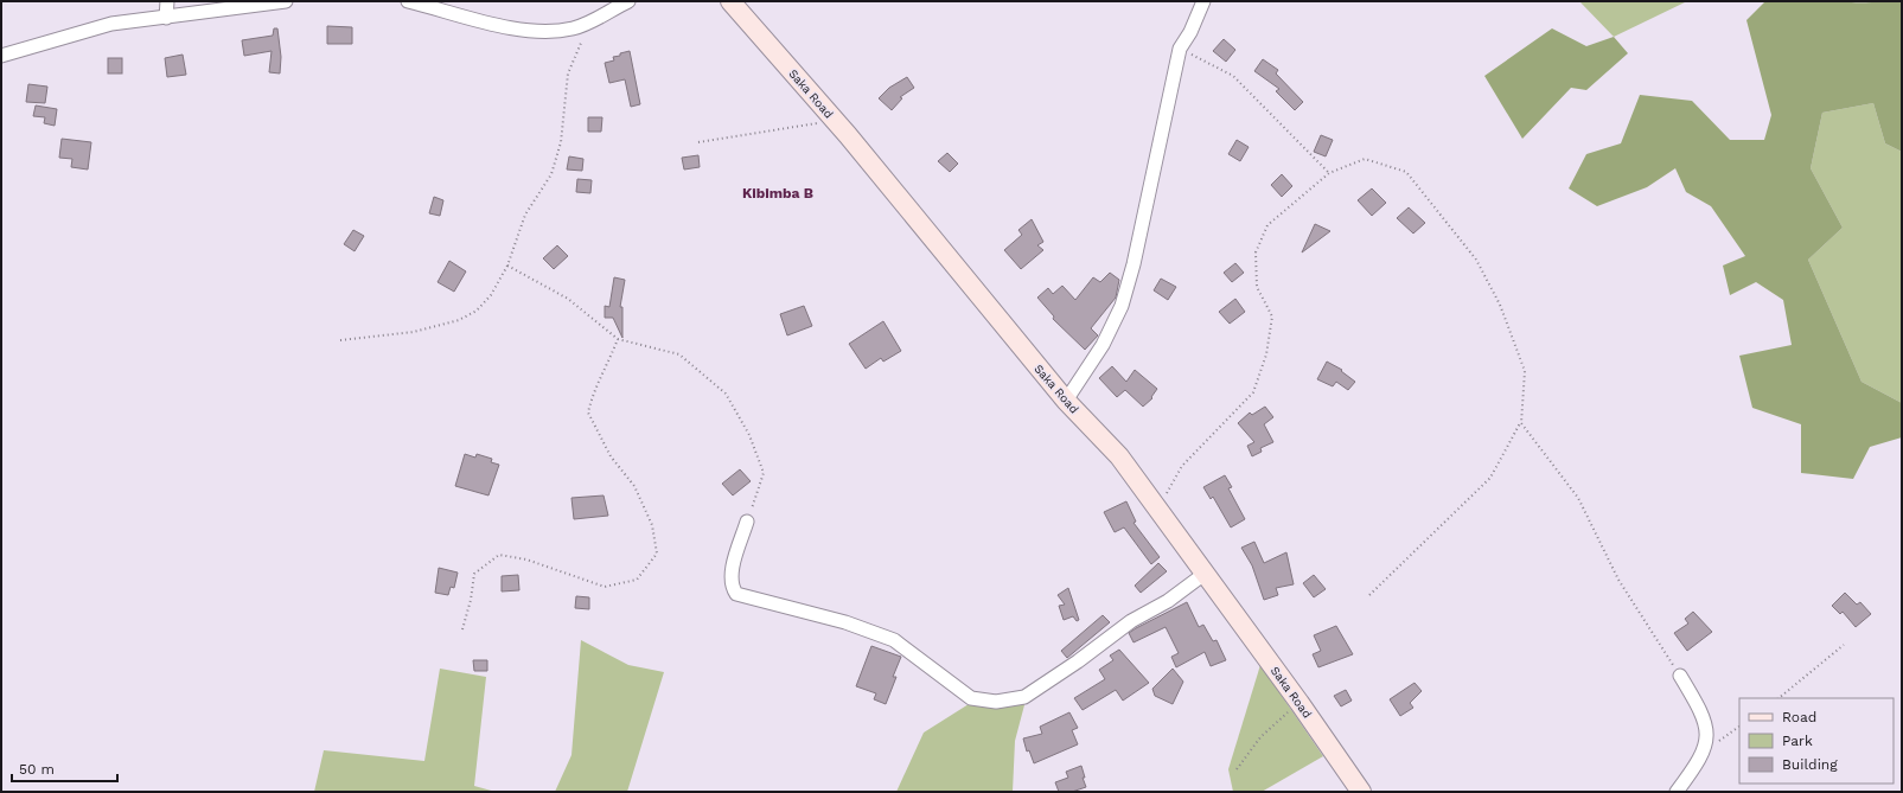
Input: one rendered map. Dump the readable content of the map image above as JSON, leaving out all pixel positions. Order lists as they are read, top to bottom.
{
  "streets": {
    "main road": ["Saka Road"]
  },
  "districts": ["Kibimba B"],
  "legend": ["Road", "Park", "Building"],
  "scale_bar": "50 m"
}
